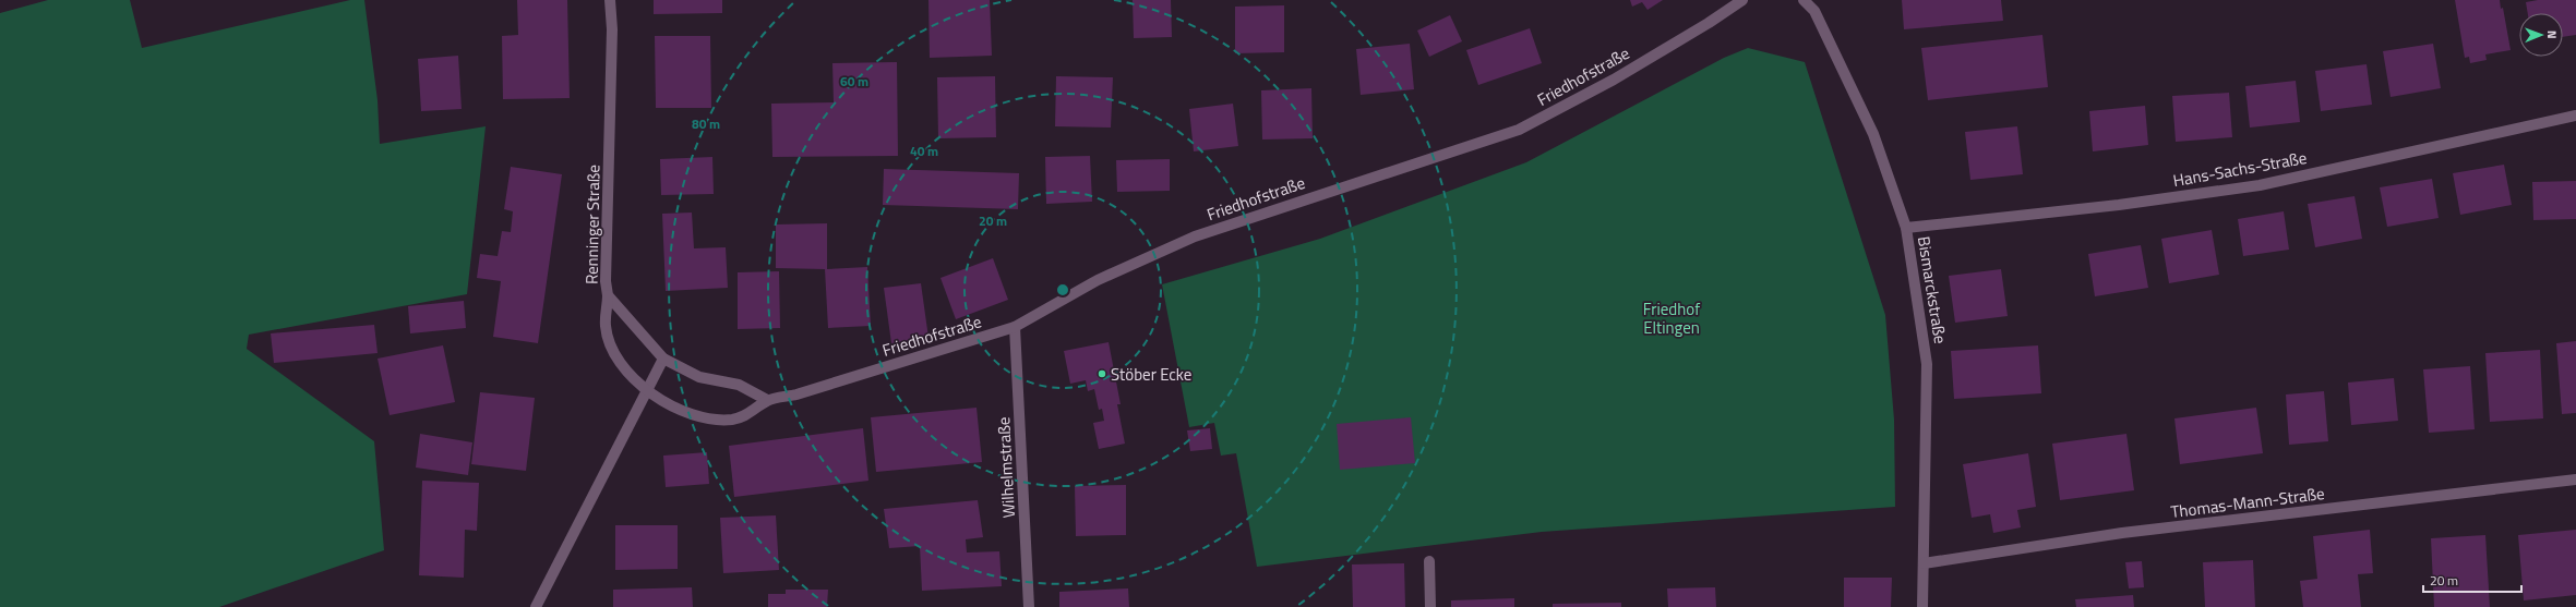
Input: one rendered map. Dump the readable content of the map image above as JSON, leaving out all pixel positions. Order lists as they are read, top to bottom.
{
  "streets": {
    "street": [
      "Friedhofstraße",
      "Hans-Sachs-Straße",
      "Renninger Straße",
      "Bismarckstraße",
      "Wilhelmstraße",
      "Thomas-Mann-Straße"
    ]
  },
  "crossings": [
    ["Friedhofstraße", "Renninger Straße"],
    ["Friedhofstraße", "Wilhelmstraße"],
    ["Hans-Sachs-Straße", "Bismarckstraße"],
    ["Bismarckstraße", "Thomas-Mann-Straße"]
  ],
  "parks": ["Friedhof Eltingen"],
  "places": ["Stöber Ecke"],
  "scale_bar": "20 m",
  "north": "right",
  "rings": [
    "60 m",
    "80 m",
    "40 m",
    "20 m"
  ]
}
